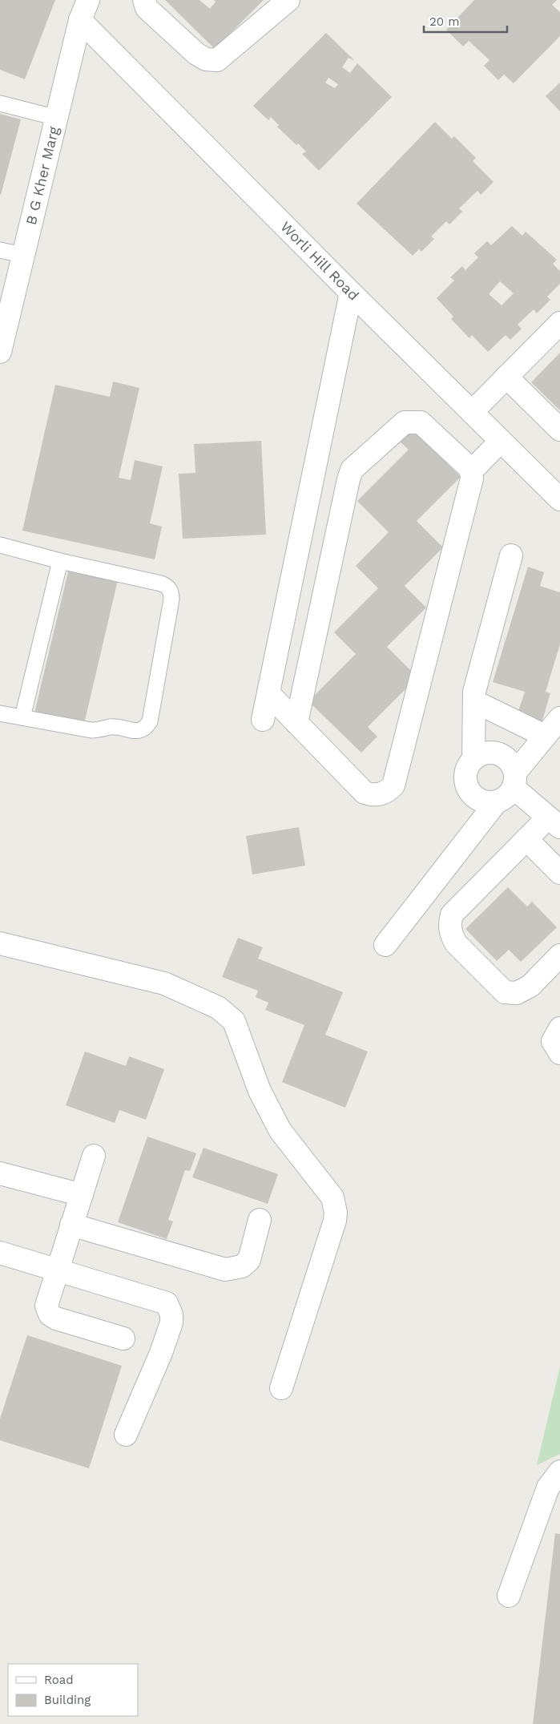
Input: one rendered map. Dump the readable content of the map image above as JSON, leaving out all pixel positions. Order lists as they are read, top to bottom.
{
  "streets": {
    "street": ["B G Kher Marg", "Worli Hill Road"]
  },
  "crossings": [
    ["B G Kher Marg", "Worli Hill Road"]
  ],
  "legend": ["Road", "Building"],
  "scale_bar": "20 m"
}
